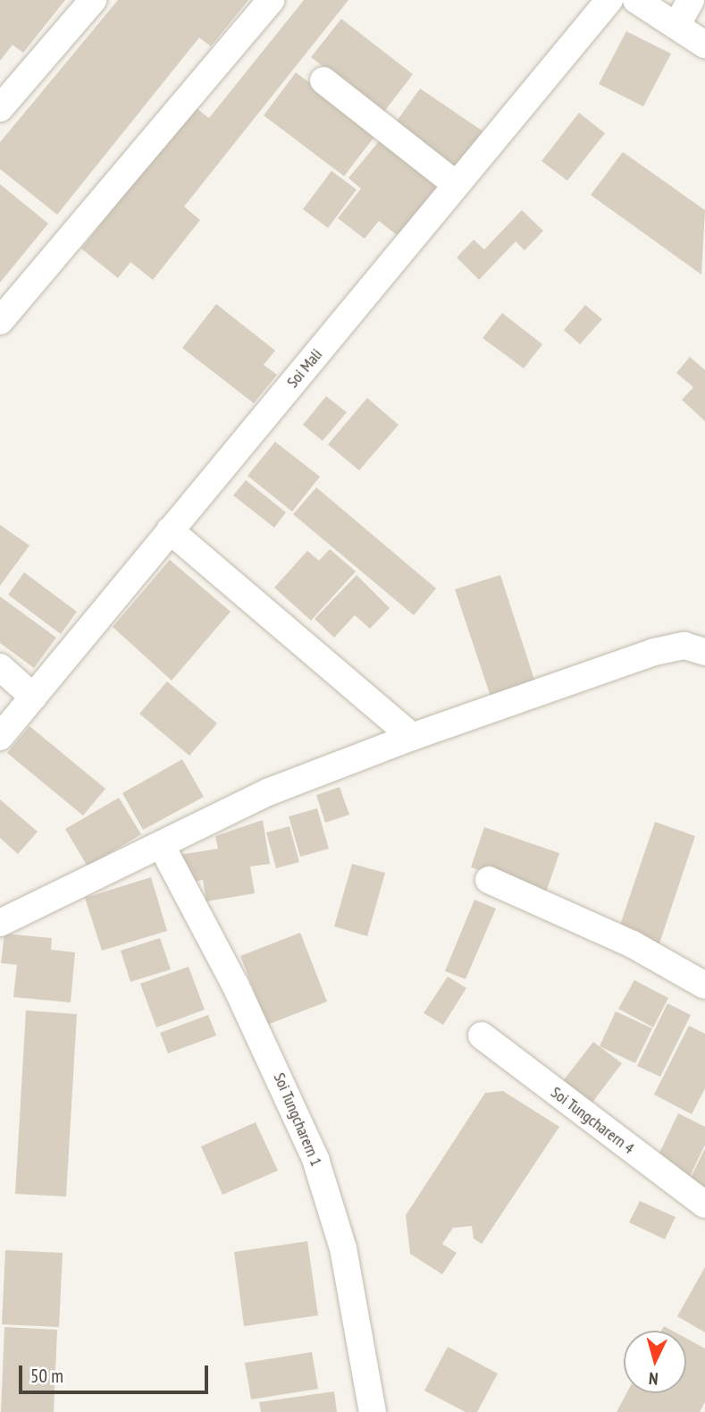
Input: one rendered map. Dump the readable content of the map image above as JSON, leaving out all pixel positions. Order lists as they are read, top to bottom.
{
  "streets": {
    "street": ["Soi Mali", "Soi Tungcharern 1", "Soi Tungcharern 4"]
  },
  "scale_bar": "50 m",
  "north": "bottom"
}
